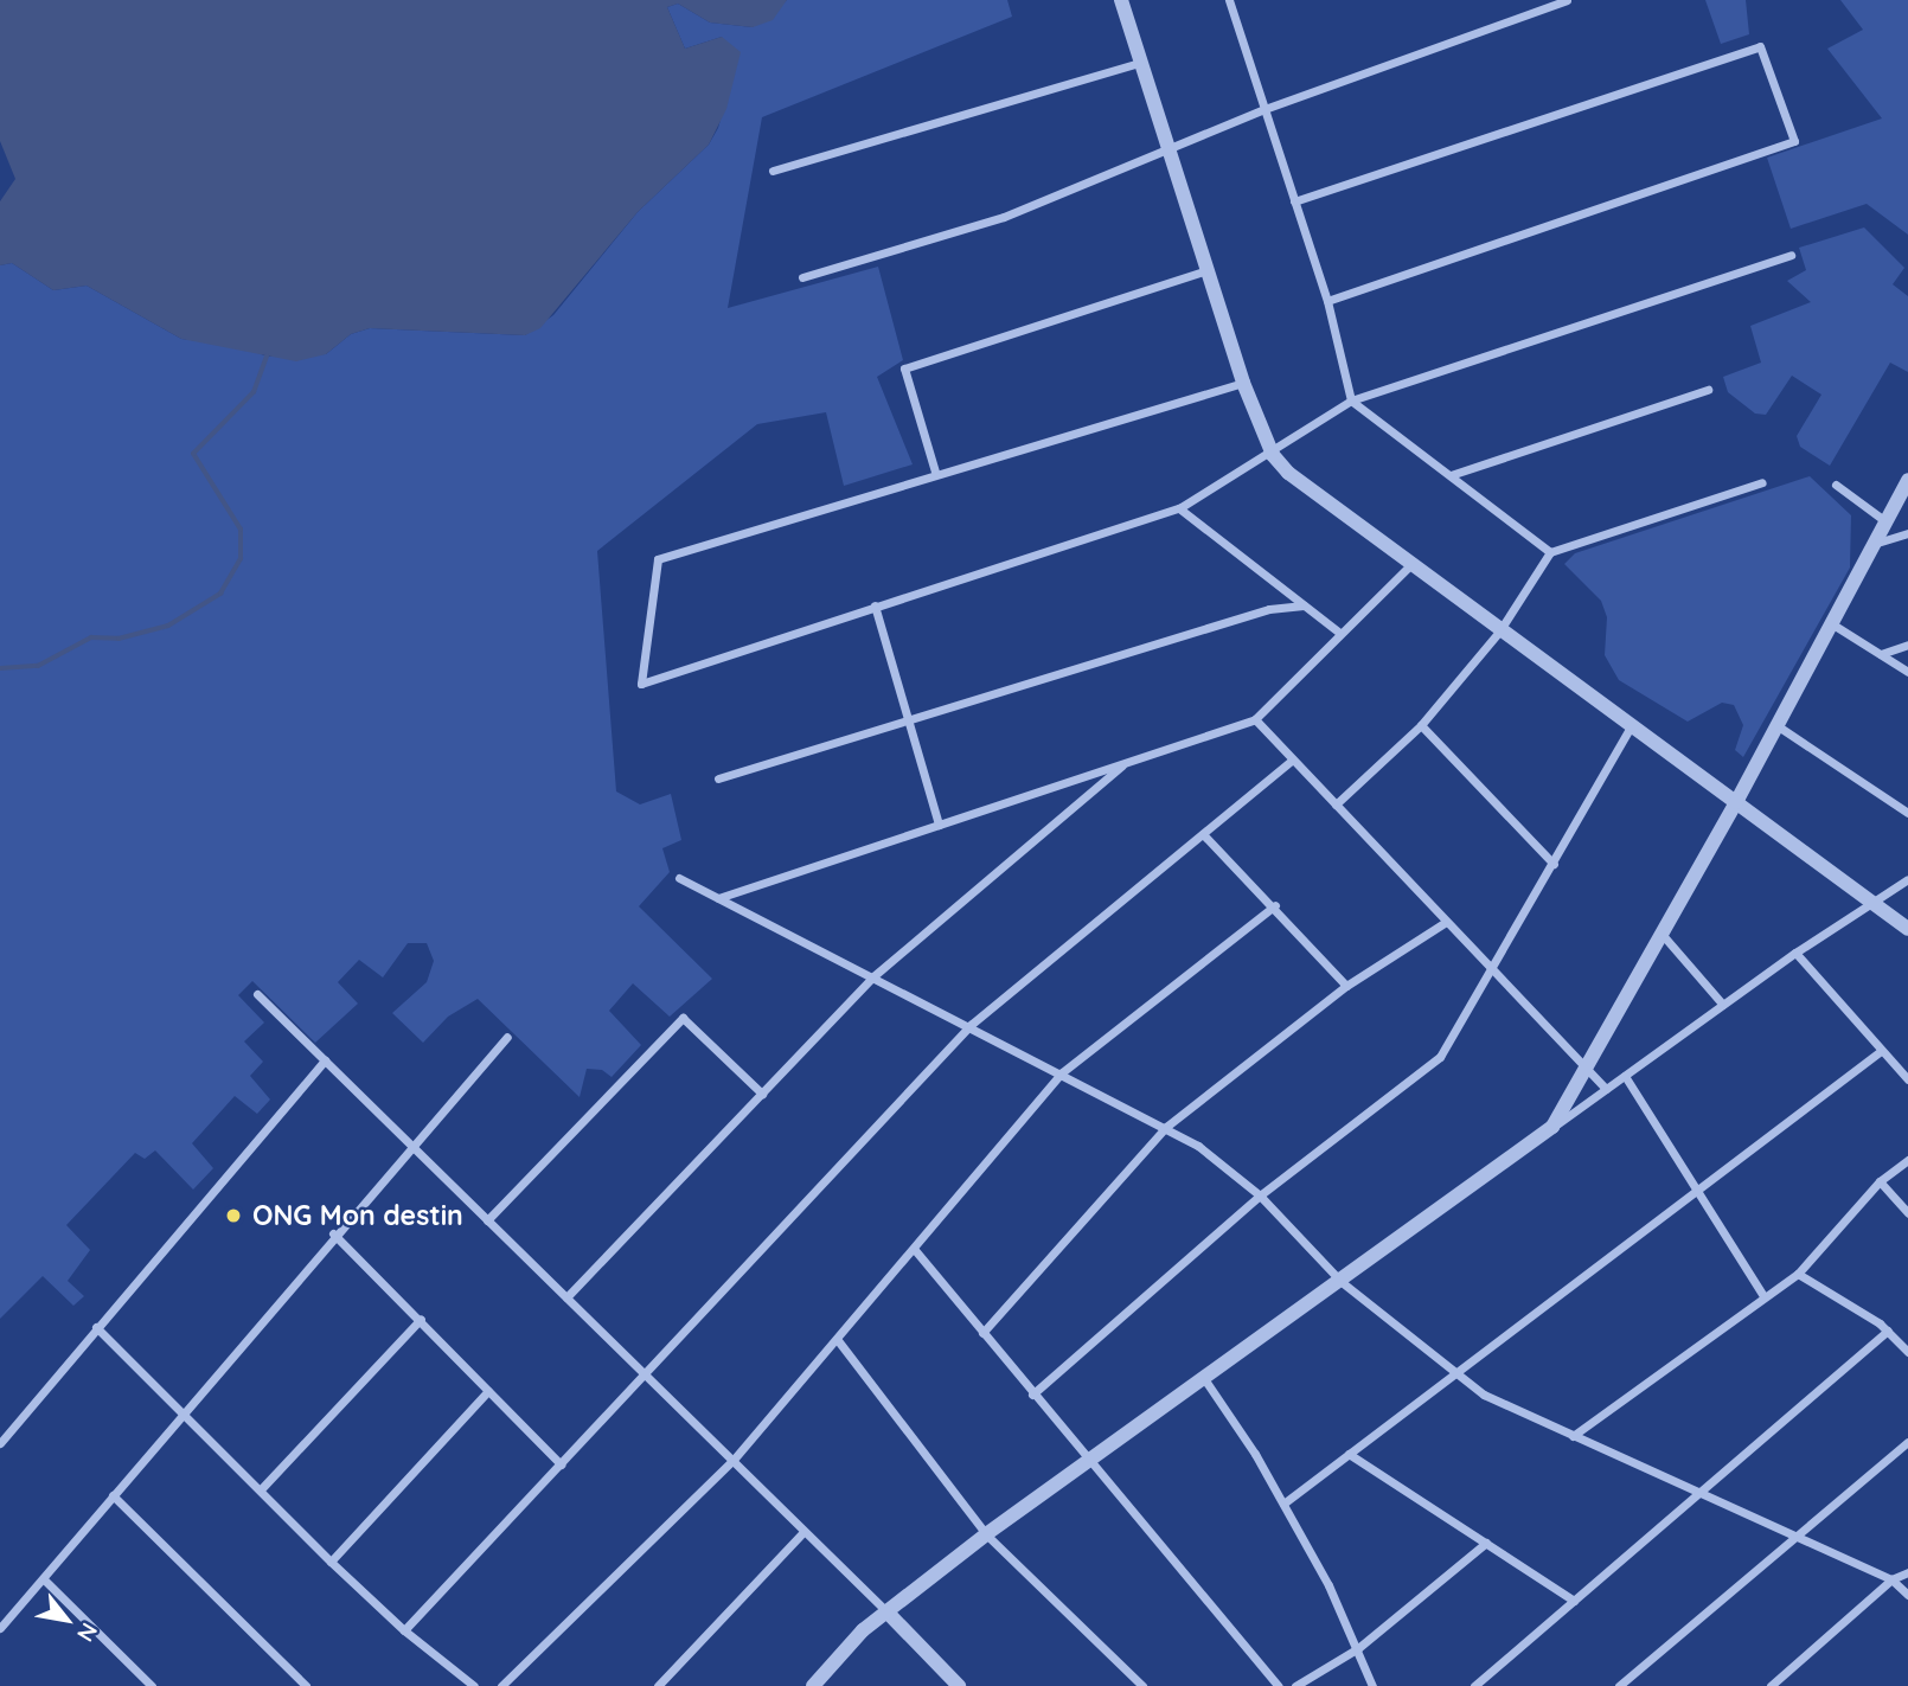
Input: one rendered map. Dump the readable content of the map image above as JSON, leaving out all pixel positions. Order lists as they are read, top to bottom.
{
  "places": ["ONG Mon destin"],
  "north": "bottom right"
}
